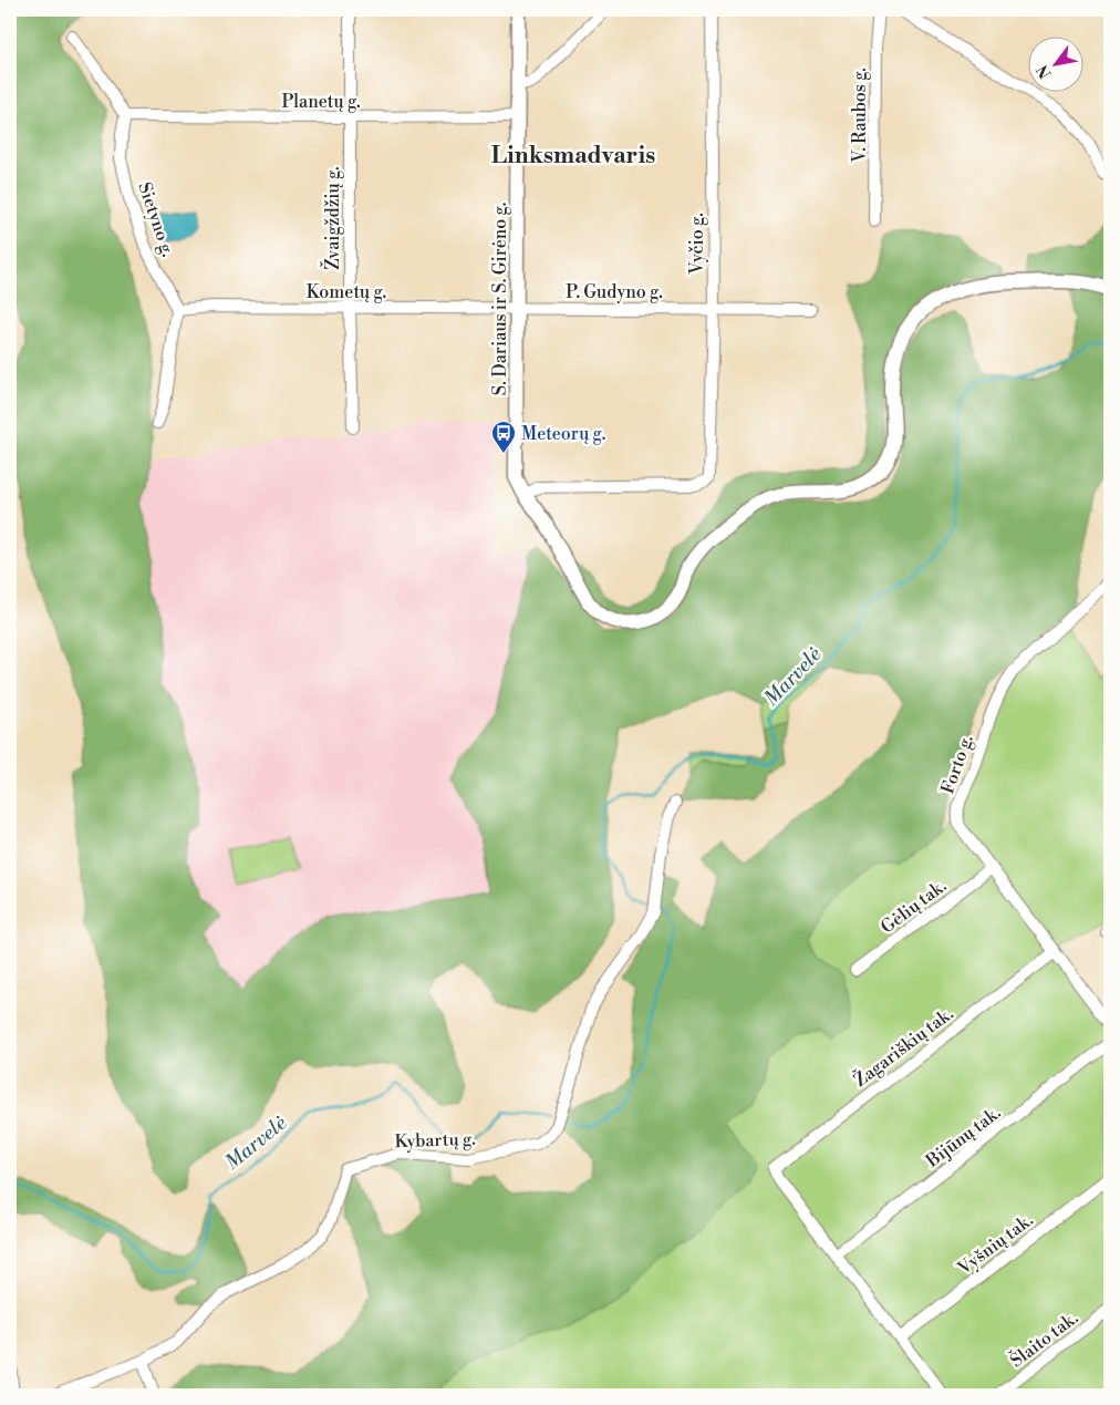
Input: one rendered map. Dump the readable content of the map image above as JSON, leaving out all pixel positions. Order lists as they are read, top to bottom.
{
  "streets": {
    "street": [
      "Planetų g.",
      "V. Raubos g.",
      "Žvaigždžių g.",
      "Sietyno g.",
      "Vyčio g.",
      "Kometų g.",
      "P. Gudyno g.",
      "S. Dariaus ir S. Girėno g.",
      "Forto g.",
      "Gėlių tak.",
      "Žagariškių tak.",
      "Bijūnų tak.",
      "Kybartų g.",
      "Vyšnių tak.",
      "Šlaito tak."
    ]
  },
  "crossings": [
    ["Planetų g.", "Žvaigždžių g."],
    ["Planetų g.", "Sietyno g."],
    ["Planetų g.", "S. Dariaus ir S. Girėno g."],
    ["Žvaigždžių g.", "Kometų g."],
    ["Sietyno g.", "Kometų g."],
    ["Vyčio g.", "P. Gudyno g."],
    ["Vyčio g.", "S. Dariaus ir S. Girėno g."],
    ["Kometų g.", "P. Gudyno g."],
    ["Kometų g.", "S. Dariaus ir S. Girėno g."],
    ["P. Gudyno g.", "S. Dariaus ir S. Girėno g."],
    ["Forto g.", "Gėlių tak."],
    ["Forto g.", "Žagariškių tak."],
    ["Žagariškių tak.", "Bijūnų tak."]
  ],
  "districts": ["Linksmadvaris"],
  "water": ["Marvelė"],
  "places": {
    "bus stop": ["Meteorų g."]
  },
  "north": "bottom left"
}
